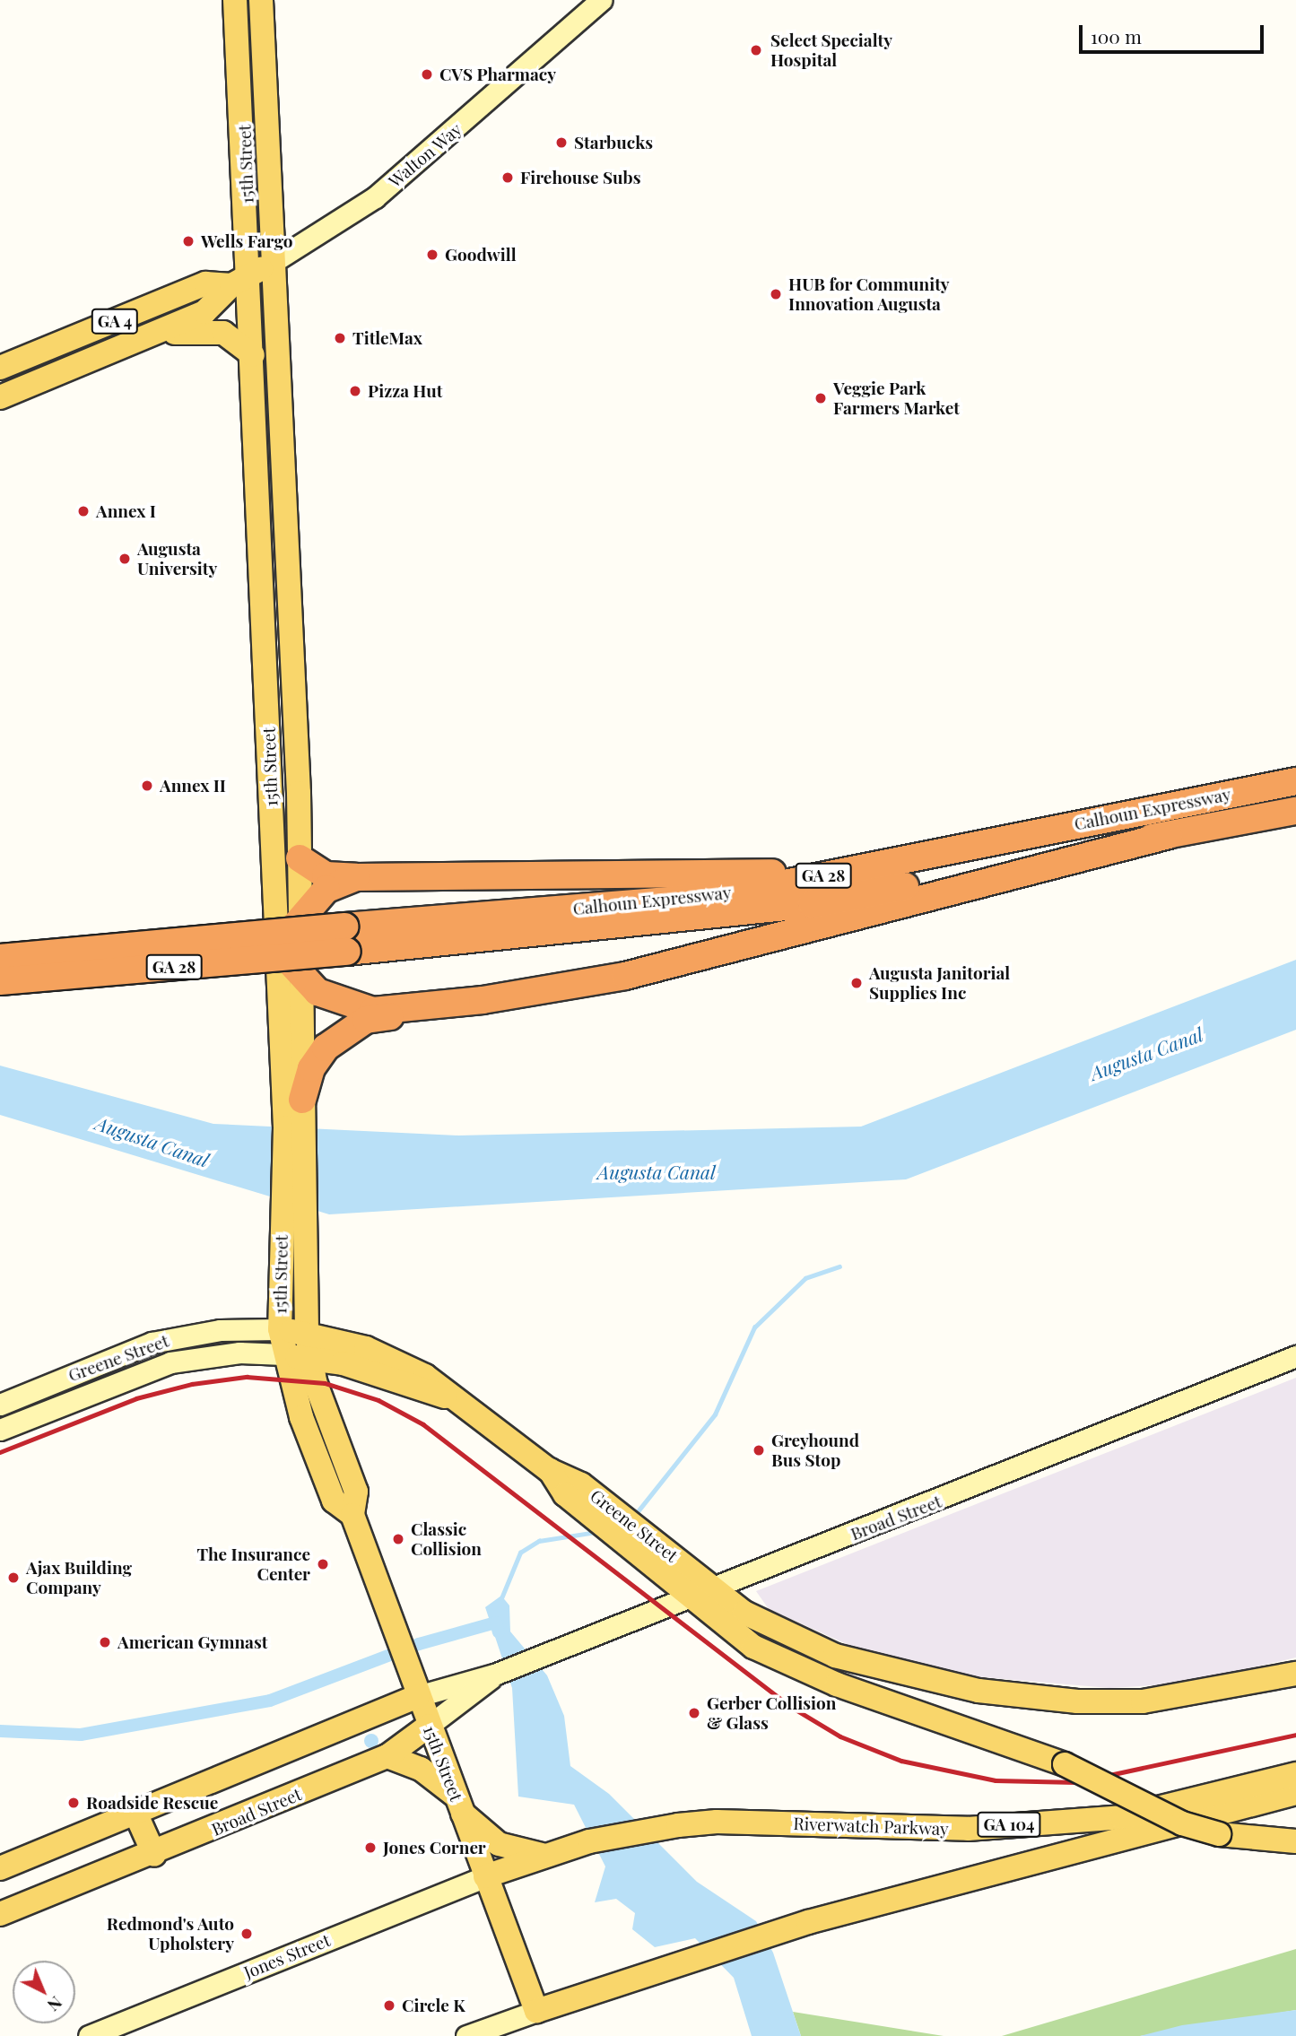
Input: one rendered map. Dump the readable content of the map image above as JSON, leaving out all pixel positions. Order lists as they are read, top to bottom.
{
  "streets": {
    "highway": ["Calhoun Expressway", "GA 28"],
    "main road": [
      "Walton Way",
      "15th Street",
      "GA 4",
      "Greene Street",
      "Broad Street",
      "GA 104",
      "Riverwatch Parkway",
      "Jones Street"
    ]
  },
  "crossings": [
    ["Walton Way", "15th Street"],
    ["15th Street", "Greene Street"],
    ["15th Street", "Broad Street"],
    ["15th Street", "GA 104"],
    ["15th Street", "Riverwatch Parkway"],
    ["15th Street", "Jones Street"],
    ["Greene Street", "Broad Street"],
    ["Riverwatch Parkway", "Jones Street"]
  ],
  "water": ["Augusta Canal"],
  "places": [
    "Select Specialty Hospital",
    "CVS Pharmacy",
    "Starbucks",
    "Firehouse Subs",
    "Wells Fargo",
    "Goodwill",
    "HUB for Community Innovation Augusta",
    "TitleMax",
    "Pizza Hut",
    "Veggie Park Farmers Market",
    "Annex I",
    "Augusta University",
    "Annex II",
    "Augusta Janitorial Supplies Inc",
    "Greyhound Bus Stop",
    "Classic Collision",
    "The Insurance Center",
    "Ajax Building Company",
    "American Gymnast",
    "Gerber Collision & Glass",
    "Roadside Rescue",
    "Jones Corner",
    "Redmond's Auto Upholstery",
    "Circle K"
  ],
  "scale_bar": "100 m",
  "north": "bottom right"
}
